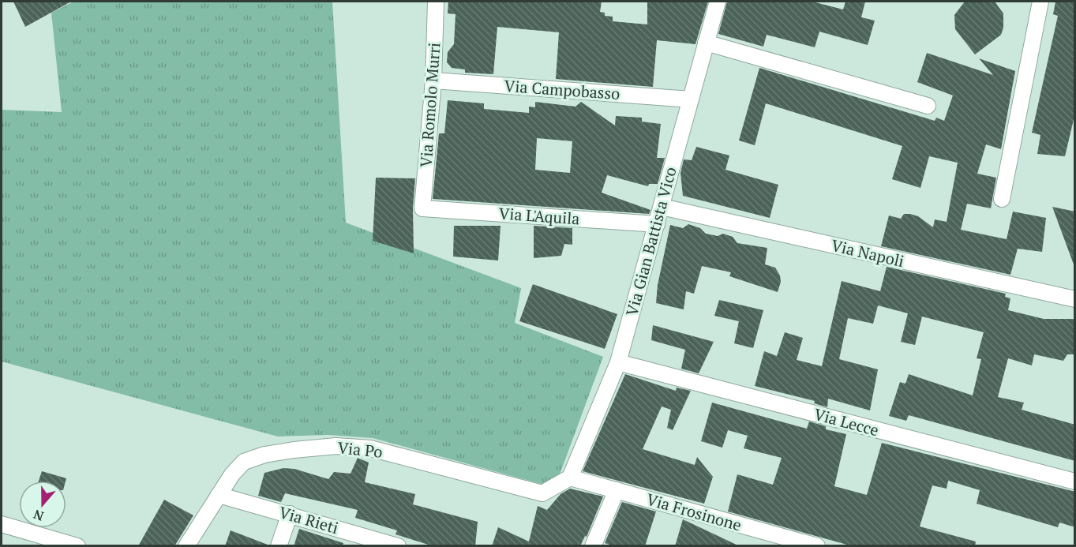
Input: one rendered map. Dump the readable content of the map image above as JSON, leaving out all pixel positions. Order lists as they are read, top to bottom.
{
  "streets": {
    "street": [
      "Via Campobasso",
      "Via Romolo Murri",
      "Via L'Aquila",
      "Via Gian Battista Vico",
      "Via Napoli",
      "Via Lecce",
      "Via Po",
      "Via Frosinone",
      "Via Rieti"
    ]
  },
  "crossings": [
    ["Via Campobasso", "Via Romolo Murri"],
    ["Via Campobasso", "Via Gian Battista Vico"],
    ["Via Romolo Murri", "Via L'Aquila"],
    ["Via L'Aquila", "Via Gian Battista Vico"],
    ["Via Gian Battista Vico", "Via Napoli"],
    ["Via Gian Battista Vico", "Via Lecce"],
    ["Via Gian Battista Vico", "Via Po"],
    ["Via Gian Battista Vico", "Via Frosinone"],
    ["Via Po", "Via Frosinone"],
    ["Via Po", "Via Rieti"]
  ],
  "north": "bottom"
}
